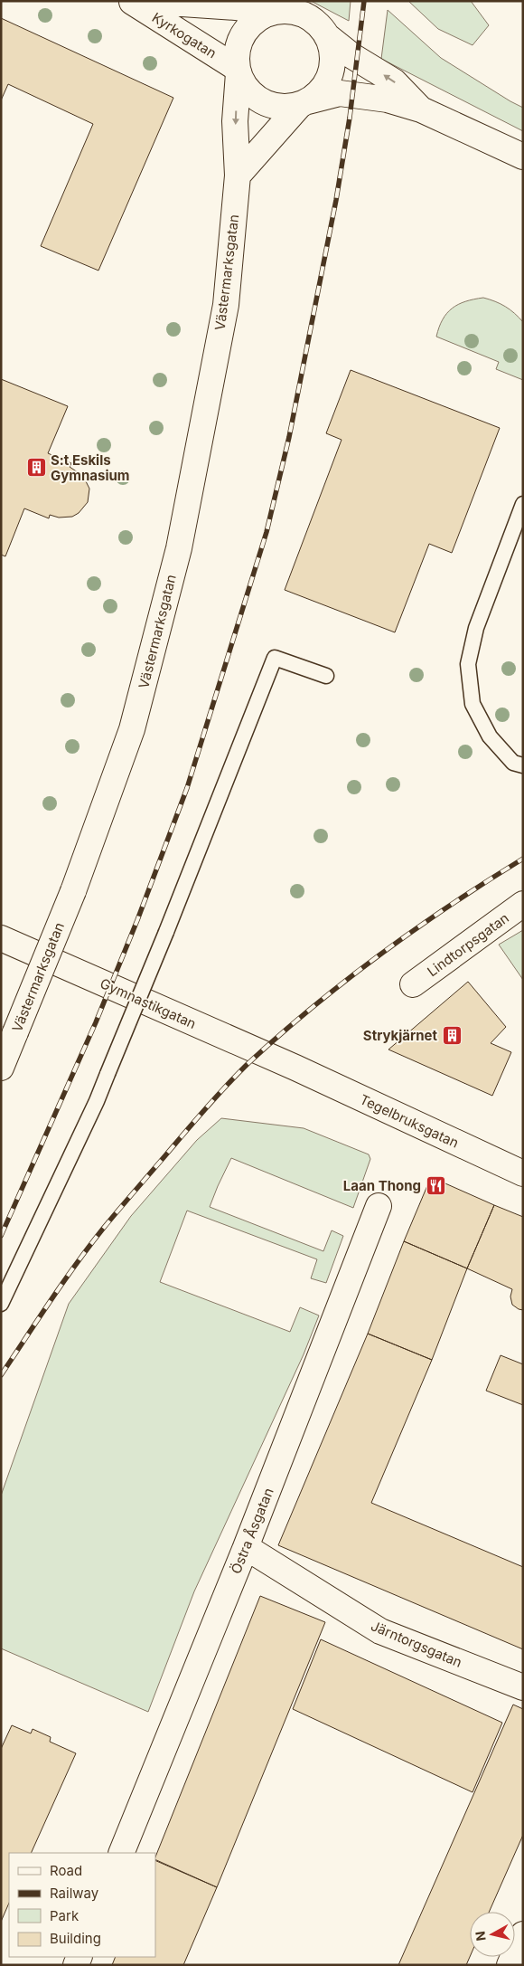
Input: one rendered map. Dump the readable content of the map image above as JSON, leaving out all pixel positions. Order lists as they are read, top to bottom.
{
  "streets": {
    "street": [
      "Kyrkogatan",
      "Västermarksgatan",
      "Lindtorpsgatan",
      "Gymnastikgatan",
      "Tegelbruksgatan",
      "Östra Åsgatan",
      "Järntorgsgatan"
    ]
  },
  "crossings": [
    ["Kyrkogatan", "Västermarksgatan"],
    ["Gymnastikgatan", "Tegelbruksgatan"],
    ["Östra Åsgatan", "Järntorgsgatan"]
  ],
  "places": {
    "building": ["S:t Eskils Gymnasium", "Strykjärnet"],
    "restaurant": ["Laan Thong"]
  },
  "legend": [
    "Road",
    "Railway",
    "Park",
    "Building"
  ],
  "north": "left"
}
